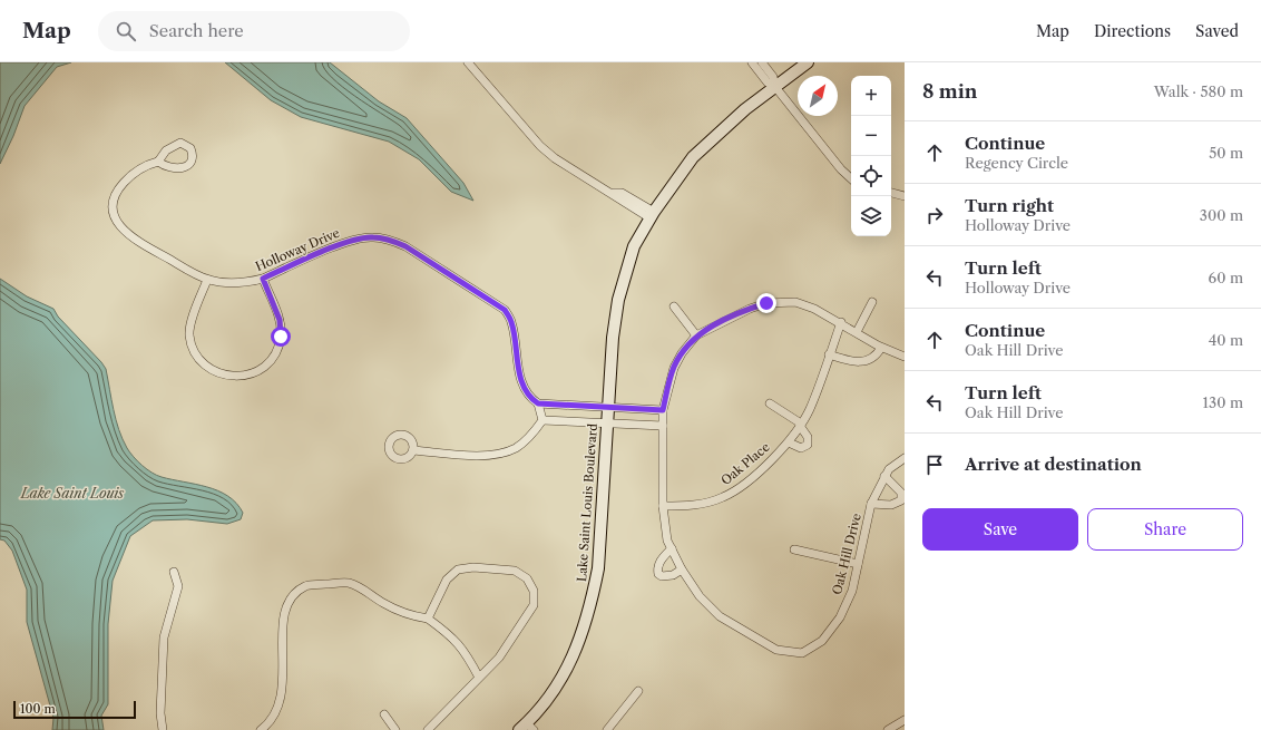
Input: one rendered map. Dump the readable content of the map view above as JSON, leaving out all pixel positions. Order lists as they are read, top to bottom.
{
  "streets": {
    "main road": ["Lake Saint Louis Boulevard"],
    "street": ["Holloway Drive", "Oak Place", "Oak Hill Drive"]
  },
  "crossings": [
    ["Oak Place", "Oak Hill Drive"]
  ],
  "water": ["Lake Saint Louis"],
  "scale_bar": "100 m",
  "north": "top right",
  "page": {
    "header": "Map",
    "search": "Search here",
    "nav": ["Map", "Directions", "Saved"],
    "heading": ["8 min", "Walk · 580 m"],
    "map_buttons": ["+", "−"],
    "list": [
      ["Continue", "Regency Circle", "50 m"],
      ["Turn right", "Holloway Drive", "300 m"],
      ["Turn left", "Holloway Drive", "60 m"],
      ["Continue", "Oak Hill Drive", "40 m"],
      ["Turn left", "Oak Hill Drive", "130 m"],
      "Arrive at destination"
    ],
    "buttons": ["Save", "Share"],
    "scale": "100 m"
  }
}
